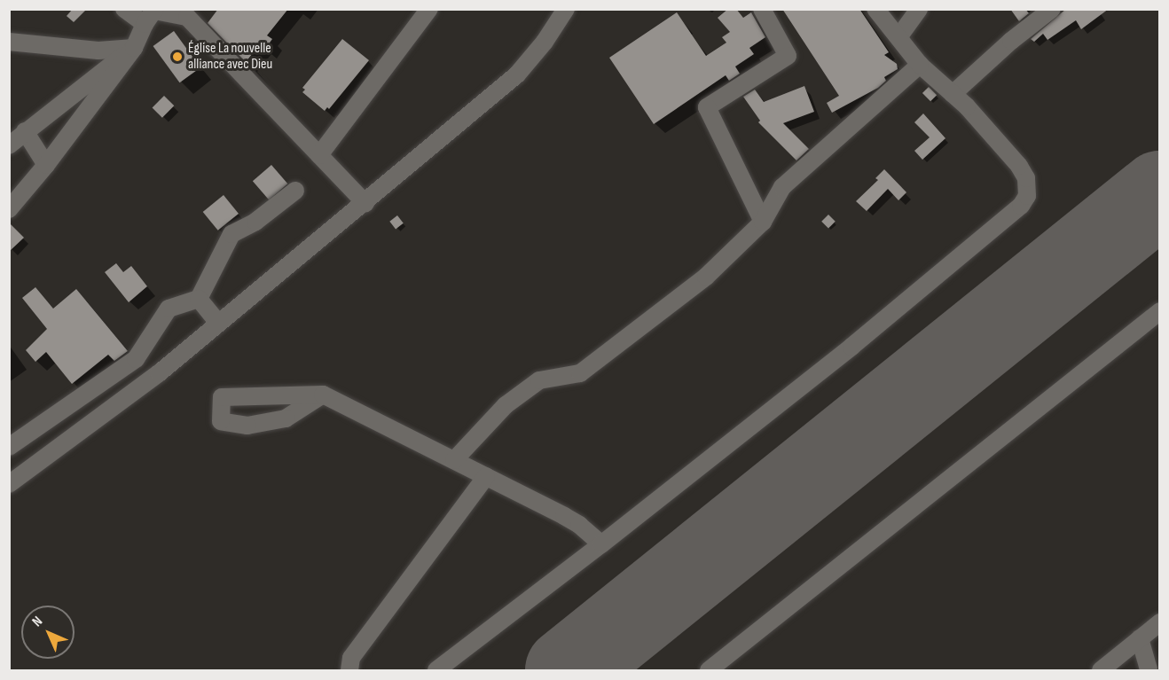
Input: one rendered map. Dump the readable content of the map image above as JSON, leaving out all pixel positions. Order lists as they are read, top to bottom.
{
  "places": ["Église La nouvelle alliance avec Dieu"],
  "north": "top left"
}
